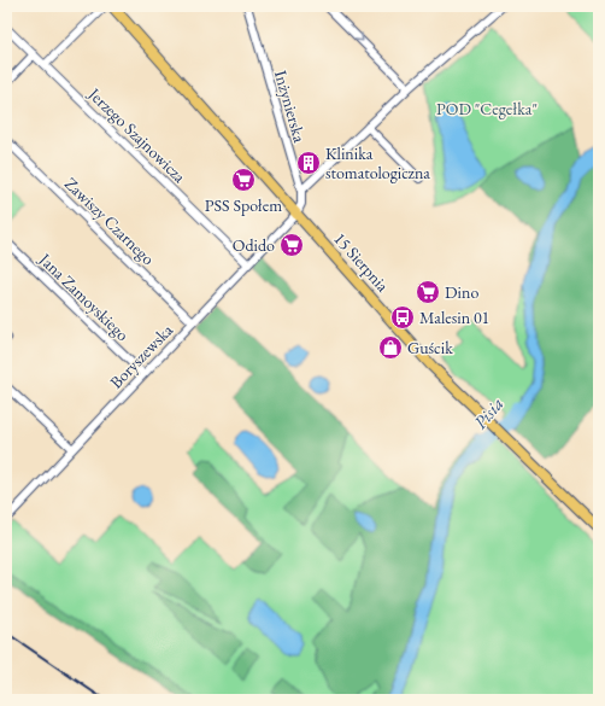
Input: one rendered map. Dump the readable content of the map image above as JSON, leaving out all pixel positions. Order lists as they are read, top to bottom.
{
  "streets": {
    "main road": ["15 Sierpnia"],
    "street": [
      "Inżynierska",
      "Jerzego Szajnowicza",
      "Zawiszy Czarnego",
      "Jana Zamoyskiego",
      "Boryszewska"
    ]
  },
  "crossings": [
    ["Inżynierska", "15 Sierpnia"],
    ["Inżynierska", "Boryszewska"],
    ["Jerzego Szajnowicza", "Boryszewska"],
    ["Zawiszy Czarnego", "Boryszewska"],
    ["15 Sierpnia", "Boryszewska"],
    ["Jana Zamoyskiego", "Boryszewska"]
  ],
  "water": ["Pisia"],
  "parks": ["POD \"Cegełka\""],
  "places": {
    "building": ["Klinika stomatologiczna"],
    "supermarket": ["PSS Społem", "Odido", "Dino"],
    "bus stop": ["Malesin 01"],
    "shop": ["Guścik"]
  }
}
